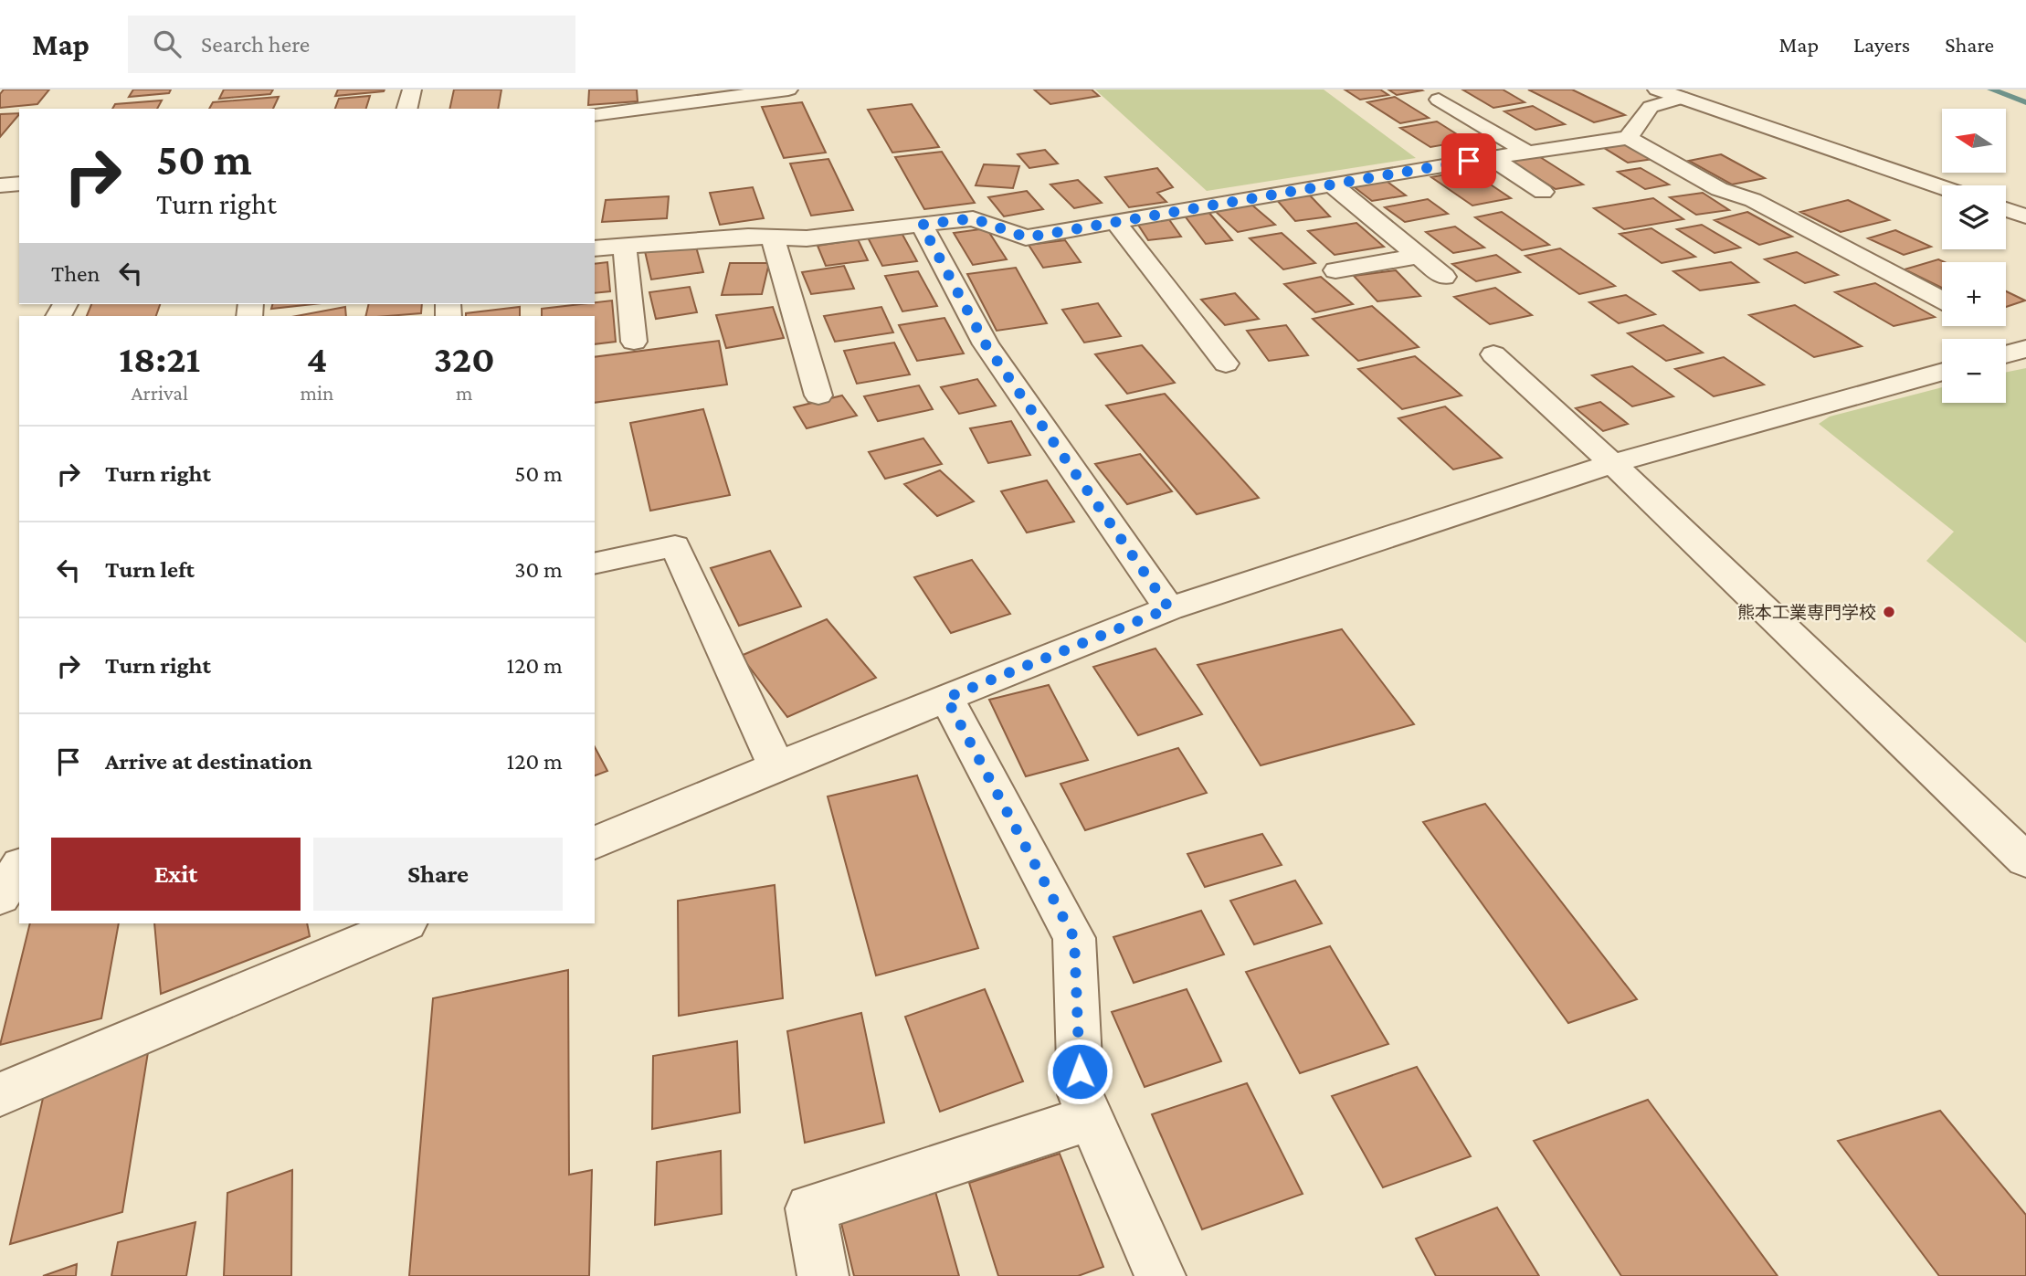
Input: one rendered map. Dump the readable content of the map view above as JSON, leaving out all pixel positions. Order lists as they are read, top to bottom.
{
  "places": ["熊本工業専門学校"],
  "north": "left",
  "page": {
    "header": "Map",
    "search": "Search here",
    "nav": ["Map", "Layers", "Share"],
    "map_buttons": ["+", "−"],
    "turn": ["50 m", "Turn right"],
    "then": "Then",
    "eta": [
      "18:21",
      "Arrival",
      "4",
      "min",
      "320",
      "m"
    ],
    "list": [
      {
        "name": "Turn right",
        "value": "50 m"
      },
      {
        "name": "Turn left",
        "value": "30 m"
      },
      {
        "name": "Turn right",
        "value": "120 m"
      },
      {
        "name": "Arrive at destination",
        "value": "120 m"
      }
    ],
    "buttons": ["Exit", "Share"]
  }
}
